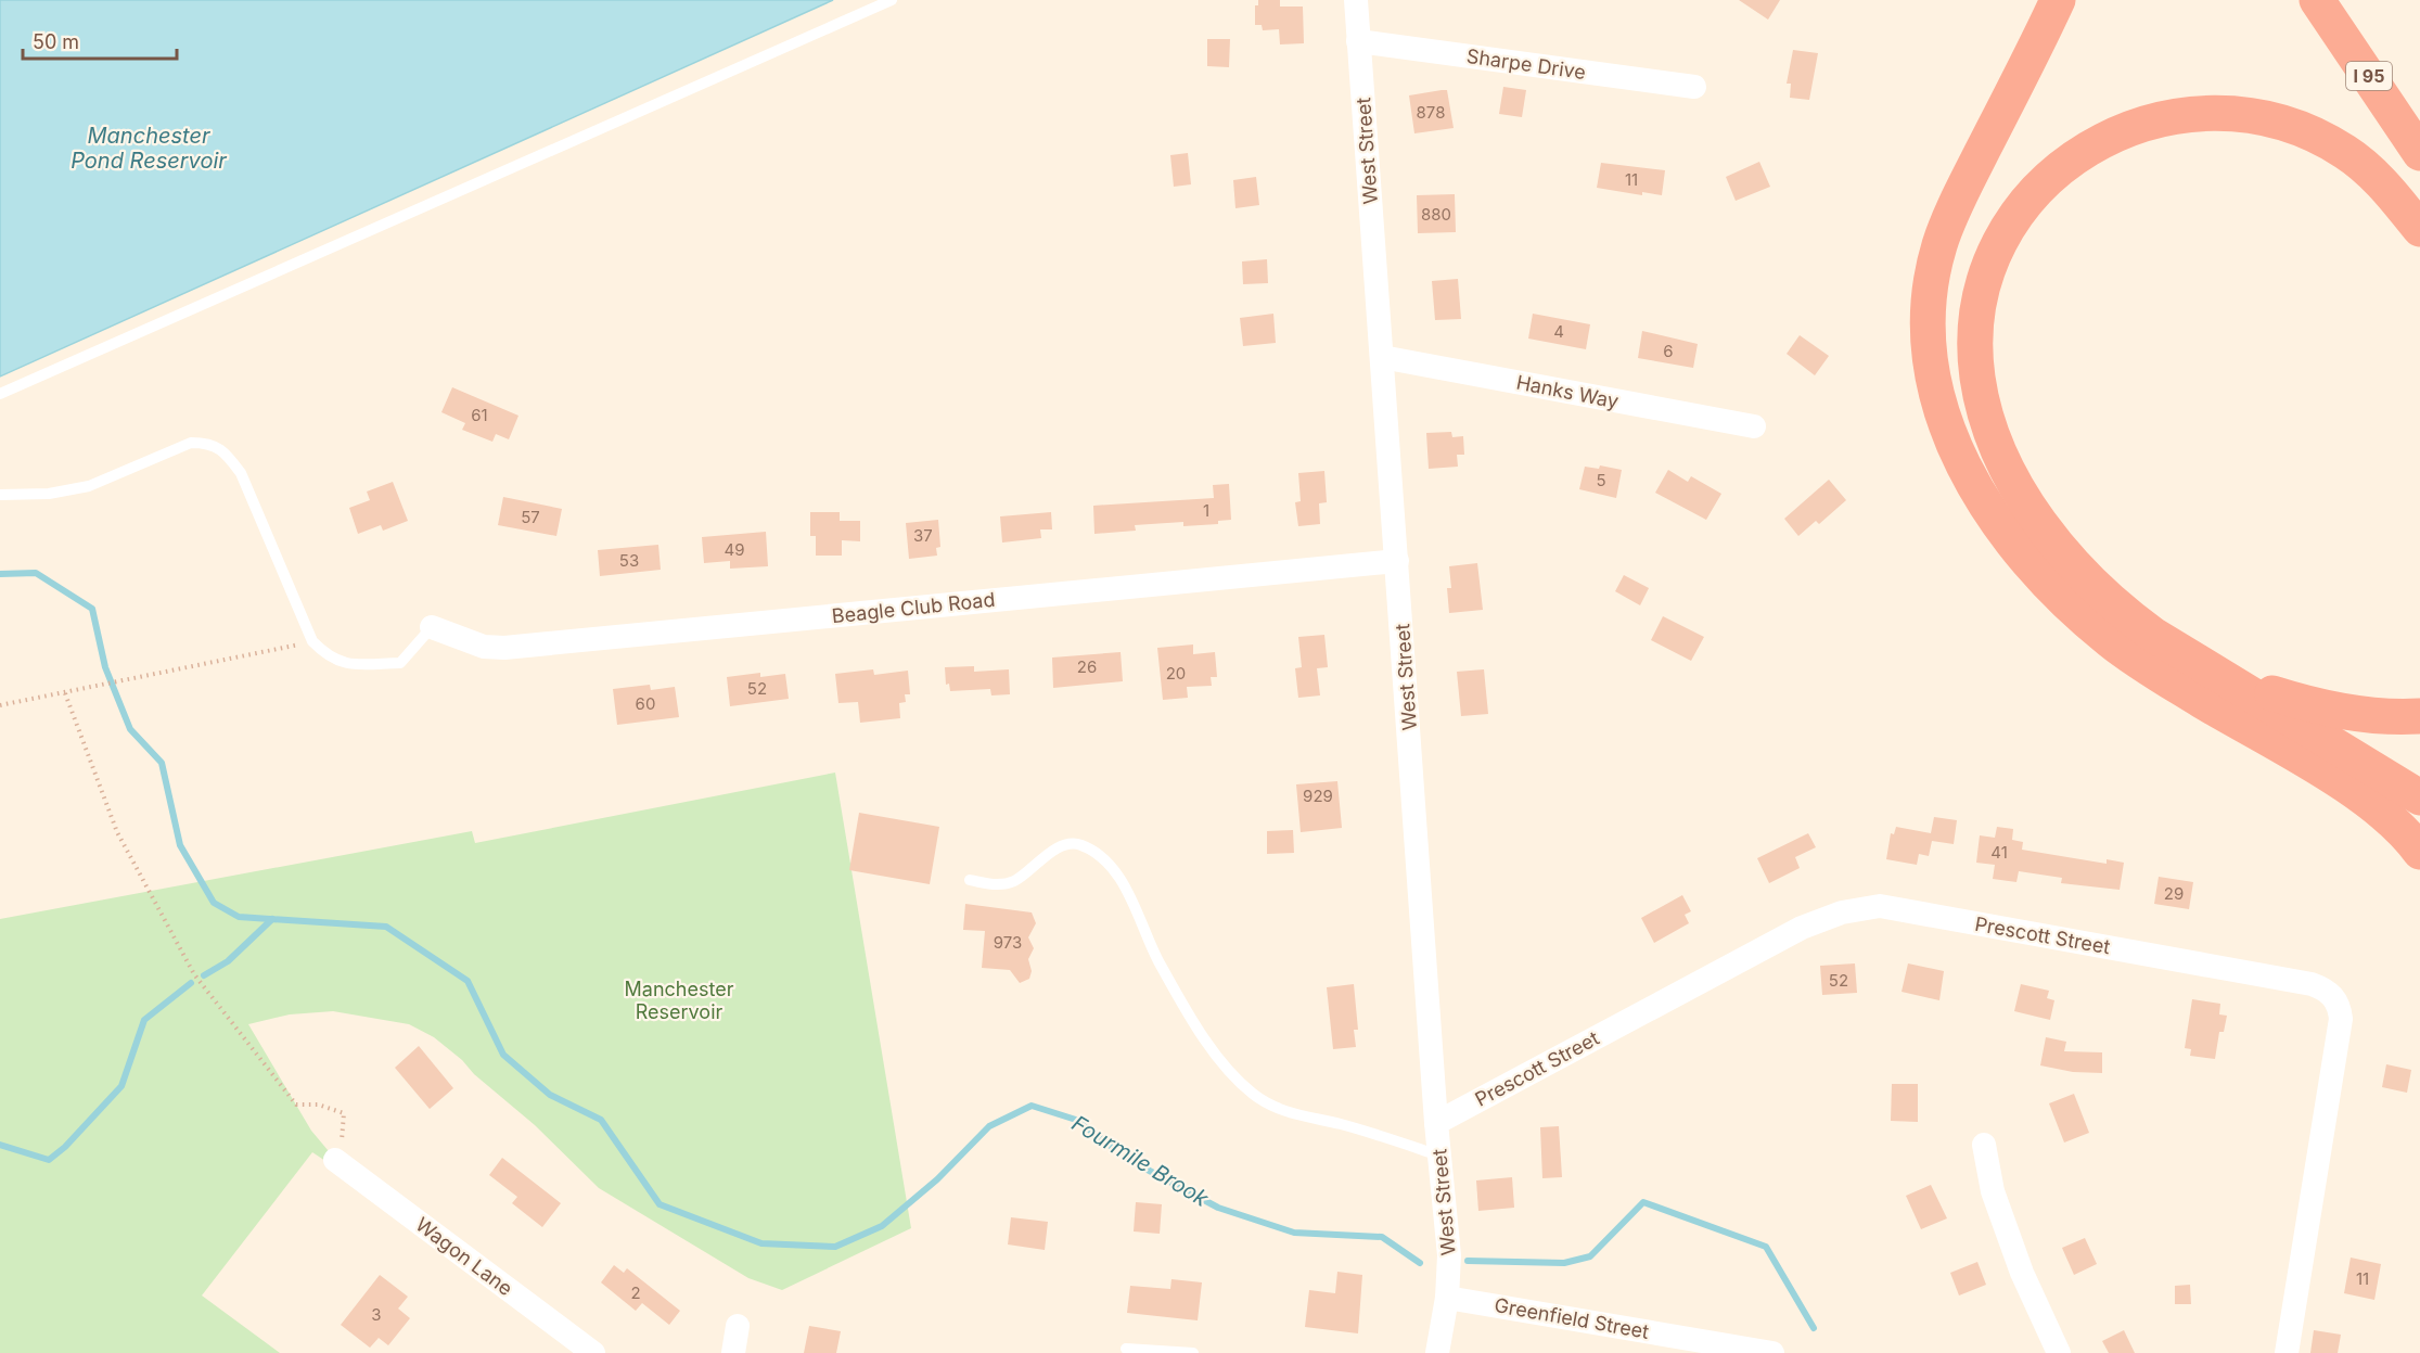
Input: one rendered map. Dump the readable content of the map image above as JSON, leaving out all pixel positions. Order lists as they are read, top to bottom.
{
  "streets": {
    "highway": ["I 95"],
    "street": [
      "Sharpe Drive",
      "West Street",
      "Hanks Way",
      "Beagle Club Road",
      "Prescott Street",
      "Wagon Lane",
      "Greenfield Street"
    ]
  },
  "crossings": [
    ["Sharpe Drive", "West Street"],
    ["West Street", "Hanks Way"],
    ["West Street", "Beagle Club Road"],
    ["West Street", "Prescott Street"],
    ["West Street", "Greenfield Street"]
  ],
  "water": ["Manchester Pond Reservoir", "Fourmile Brook"],
  "parks": ["Manchester Reservoir"],
  "house_numbers": [
    "878",
    "11",
    "880",
    "4",
    "6",
    "61",
    "5",
    "1",
    "57",
    "37",
    "49",
    "53",
    "26",
    "20",
    "52",
    "60",
    "929",
    "41",
    "29",
    "973",
    "52",
    "11",
    "2",
    "3"
  ],
  "scale_bar": "50 m"
}
